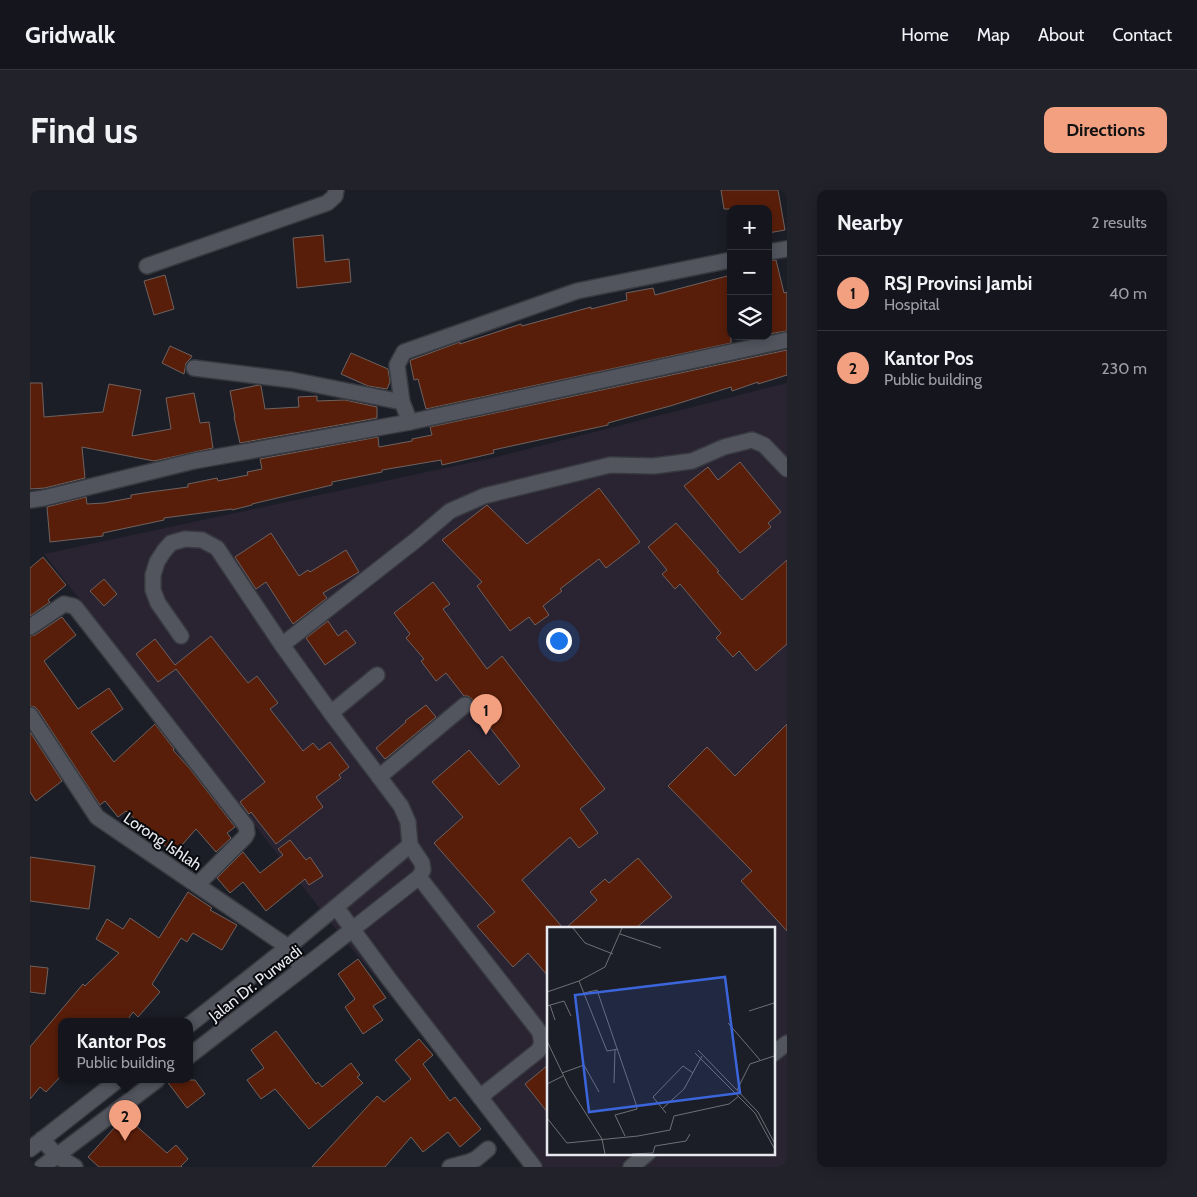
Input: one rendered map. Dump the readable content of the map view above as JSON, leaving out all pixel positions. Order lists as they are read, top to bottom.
{
  "streets": {
    "street": ["Lorong Ishlah", "Jalan Dr. Purwadi"]
  },
  "crossings": [
    ["Lorong Ishlah", "Jalan Dr. Purwadi"]
  ],
  "page": {
    "header": "Gridwalk",
    "nav": [
      "Home",
      "Map",
      "About",
      "Contact"
    ],
    "buttons": "Directions",
    "title": "Find us",
    "heading": ["Nearby", "2 results"],
    "map_buttons": ["+", "−"],
    "list": [
      {
        "mark": "1",
        "name": "RSJ Provinsi Jambi",
        "note": "Hospital",
        "value": "40 m"
      },
      {
        "mark": "2",
        "name": "Kantor Pos",
        "note": "Public building",
        "value": "230 m"
      }
    ],
    "pins": ["1", "2"],
    "popup": ["Kantor Pos", "Public building"]
  }
}
